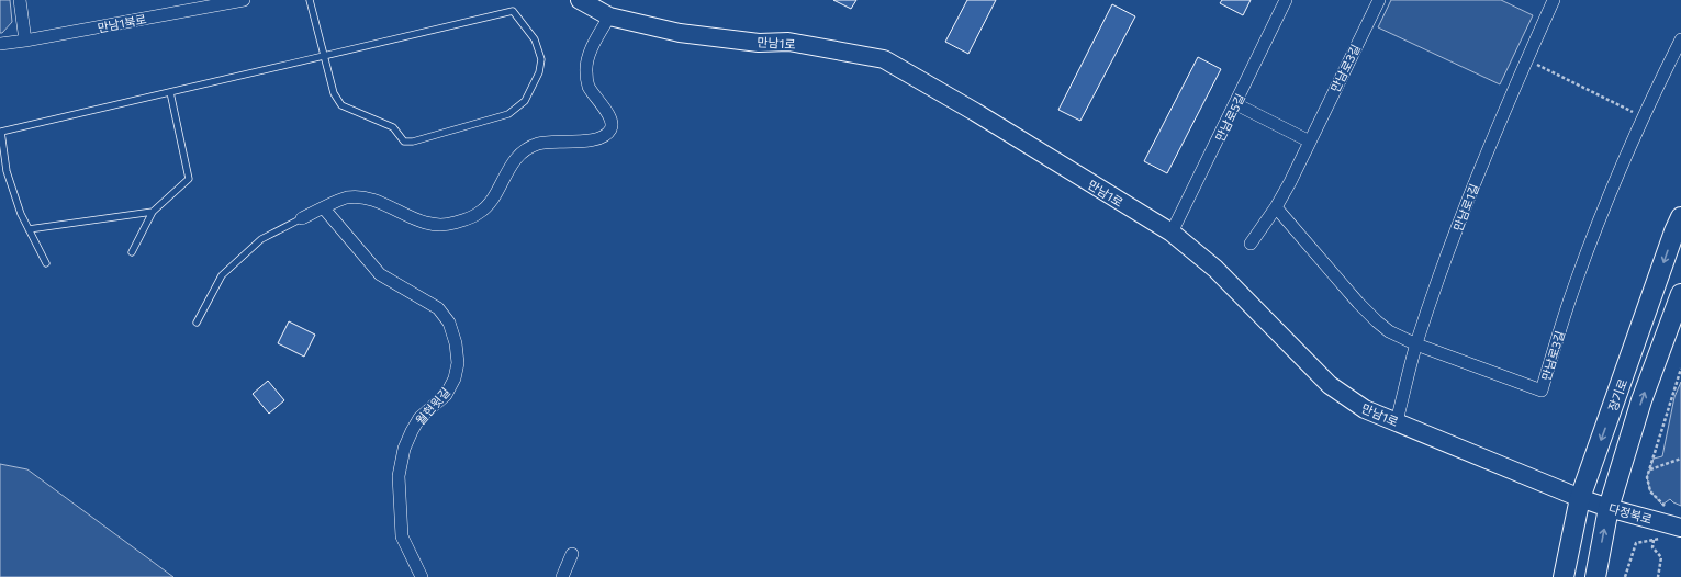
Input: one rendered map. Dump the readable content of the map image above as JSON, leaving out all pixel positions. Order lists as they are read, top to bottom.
{
  "streets": {
    "main road": ["장기로"],
    "street": [
      "만남1북로",
      "만남1로",
      "만남로3길",
      "만남로5길",
      "만남로1길",
      "월현윗길",
      "다정북로"
    ]
  },
  "crossings": [
    ["만남1로", "만남로5길"],
    ["만남1로", "만남로1길"],
    ["만남1로", "장기로"],
    ["만남1로", "다정북로"],
    ["만남로3길", "만남로1길"],
    ["장기로", "다정북로"]
  ]
}
